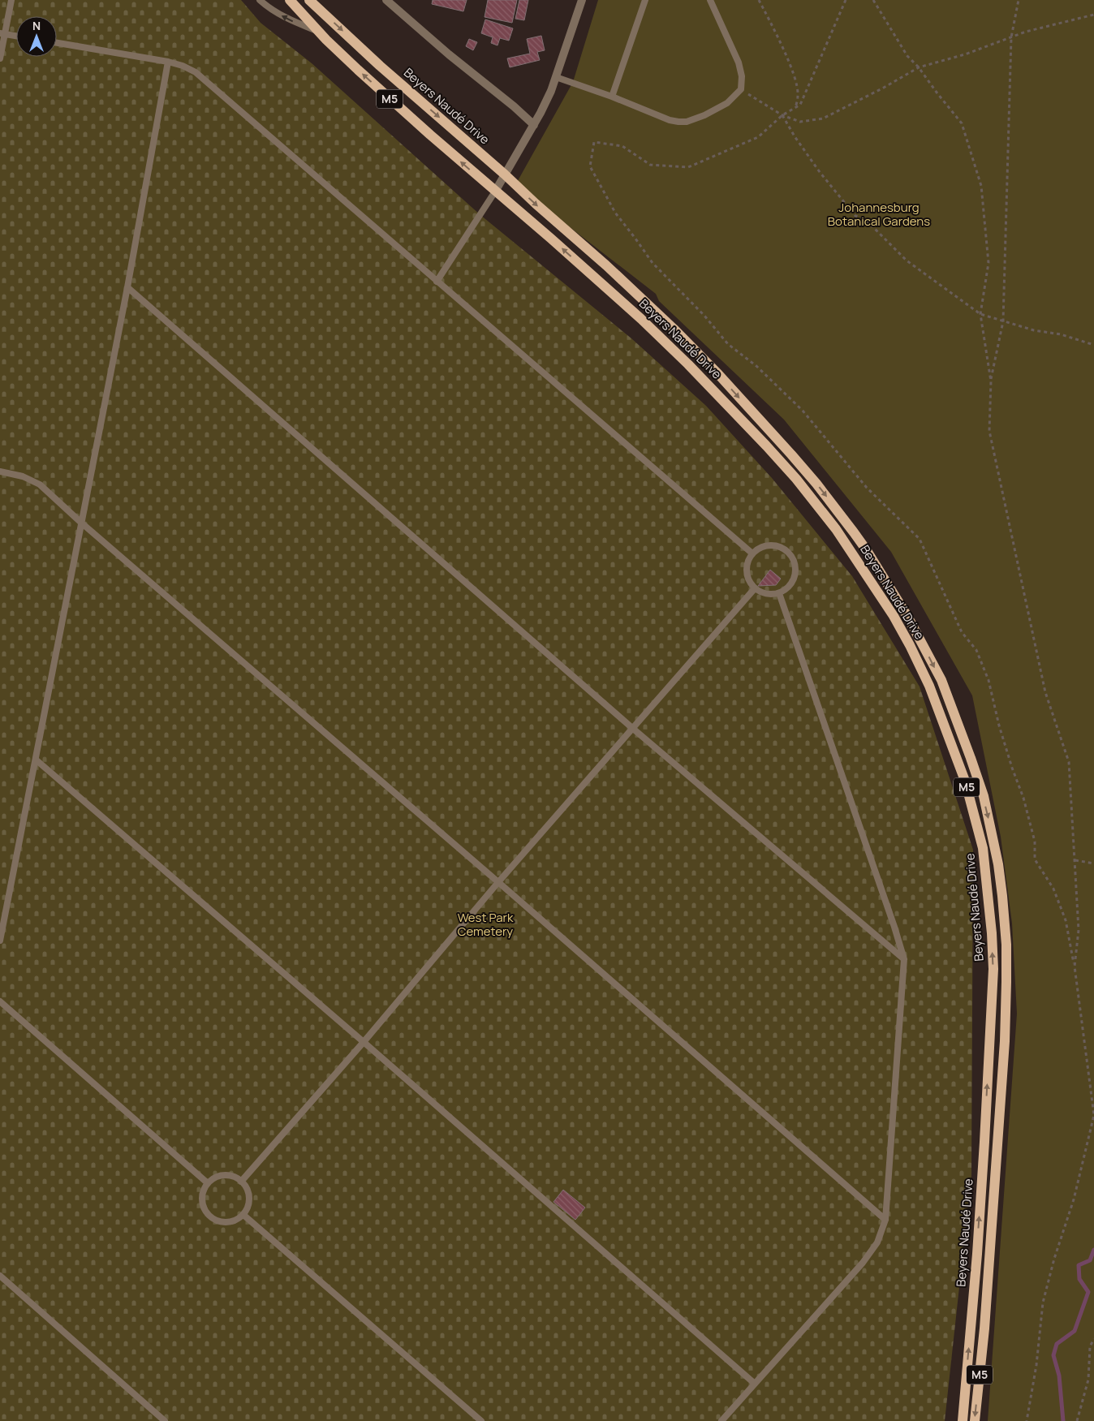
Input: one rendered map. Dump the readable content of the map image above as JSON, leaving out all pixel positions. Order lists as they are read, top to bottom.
{
  "streets": {
    "main road": ["M5", "Beyers Naudé Drive"]
  },
  "parks": ["Johannesburg Botanical Gardens", "West Park Cemetery"],
  "north": "top"
}
